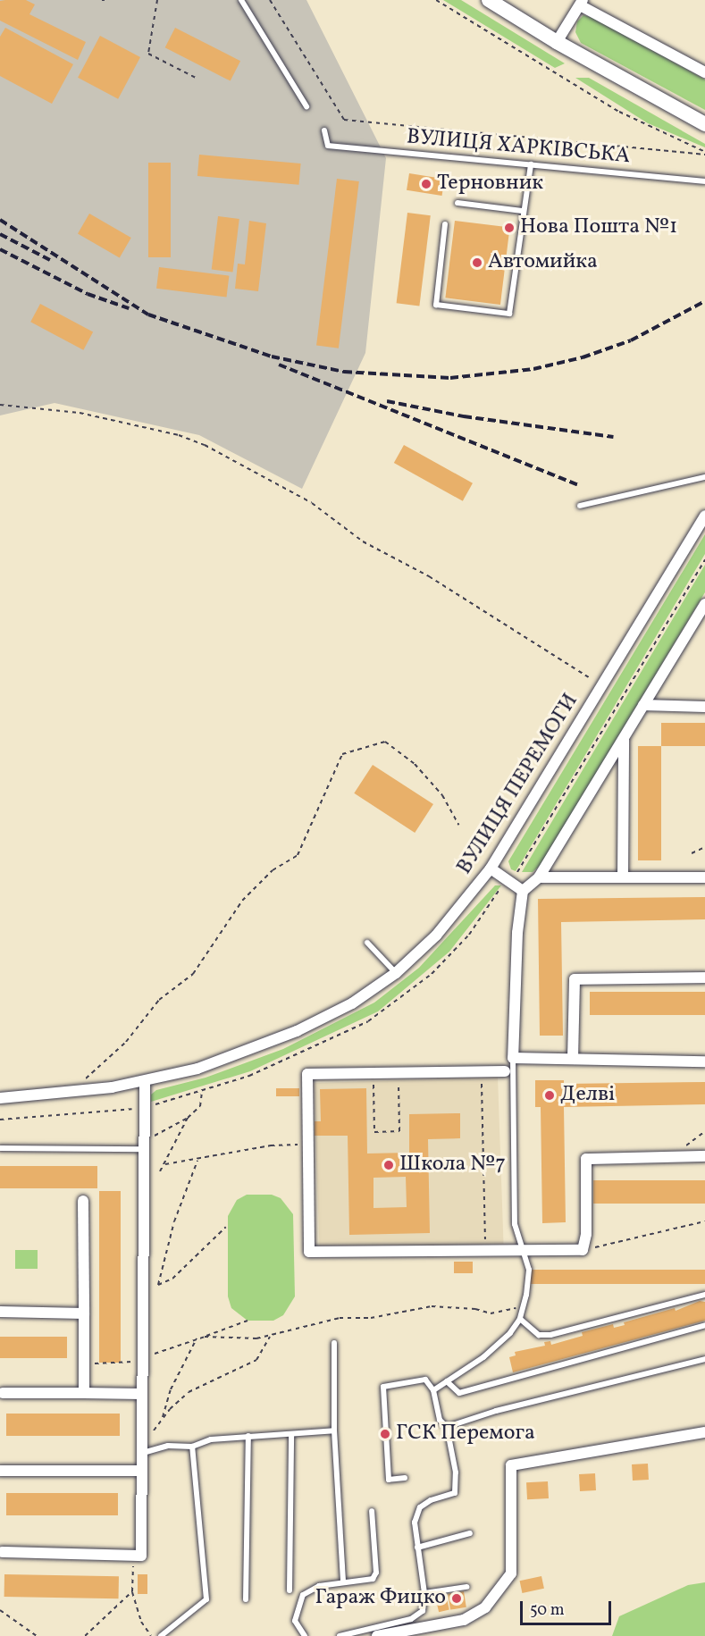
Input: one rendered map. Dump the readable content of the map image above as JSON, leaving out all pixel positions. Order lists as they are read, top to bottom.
{
  "streets": {
    "street": ["ВУЛИЦЯ ПЕРЕМОГИ"],
    "lane": ["ВУЛИЦЯ ХАРКІВСЬКА"]
  },
  "places": [
    "Терновник",
    "Нова Пошта №1",
    "Автомийка",
    "Делві",
    "Школа №7",
    "ГСК Перемога",
    "Гараж Фицко"
  ],
  "scale_bar": "50 m"
}
